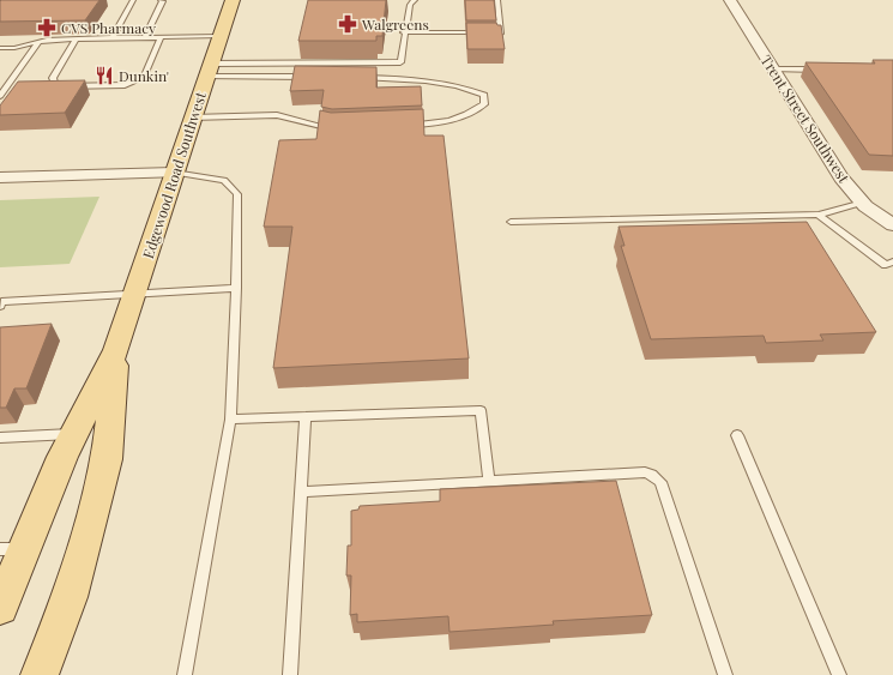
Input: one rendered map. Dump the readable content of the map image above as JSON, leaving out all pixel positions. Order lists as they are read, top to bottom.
{
  "streets": {
    "main road": ["Edgewood Road Southwest"],
    "street": ["Trent Street Southwest"]
  },
  "places": {
    "pharmacy": ["Walgreens", "CVS Pharmacy"],
    "restaurant": ["Dunkin'"]
  }
}
